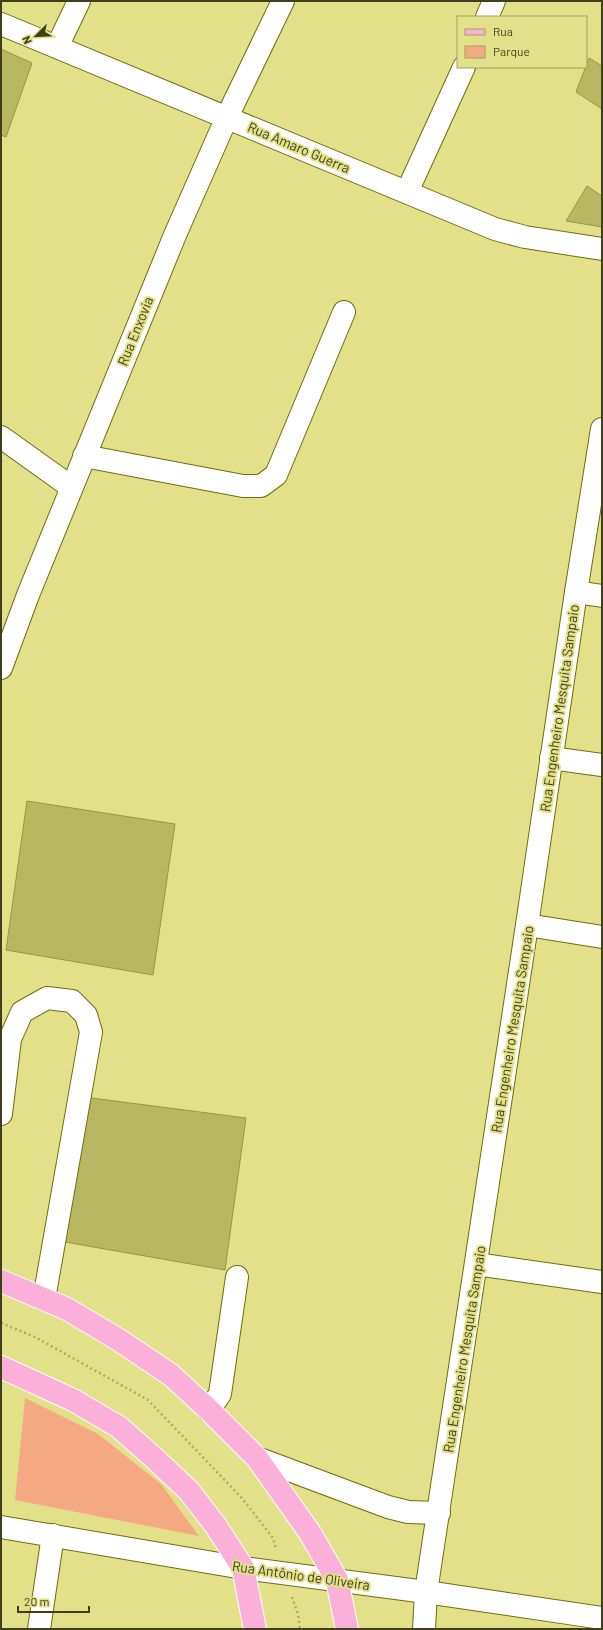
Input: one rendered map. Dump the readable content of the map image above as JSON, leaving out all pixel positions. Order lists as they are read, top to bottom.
{
  "streets": {
    "street": [
      "Rua Amaro Guerra",
      "Rua Enxovia",
      "Rua Engenheiro Mesquita Sampaio",
      "Rua Antônio de Oliveira"
    ]
  },
  "crossings": [
    ["Rua Amaro Guerra", "Rua Enxovia"],
    ["Rua Engenheiro Mesquita Sampaio", "Rua Antônio de Oliveira"]
  ],
  "legend": ["Rua", "Parque"],
  "scale_bar": "20 m",
  "north": "bottom left"
}
